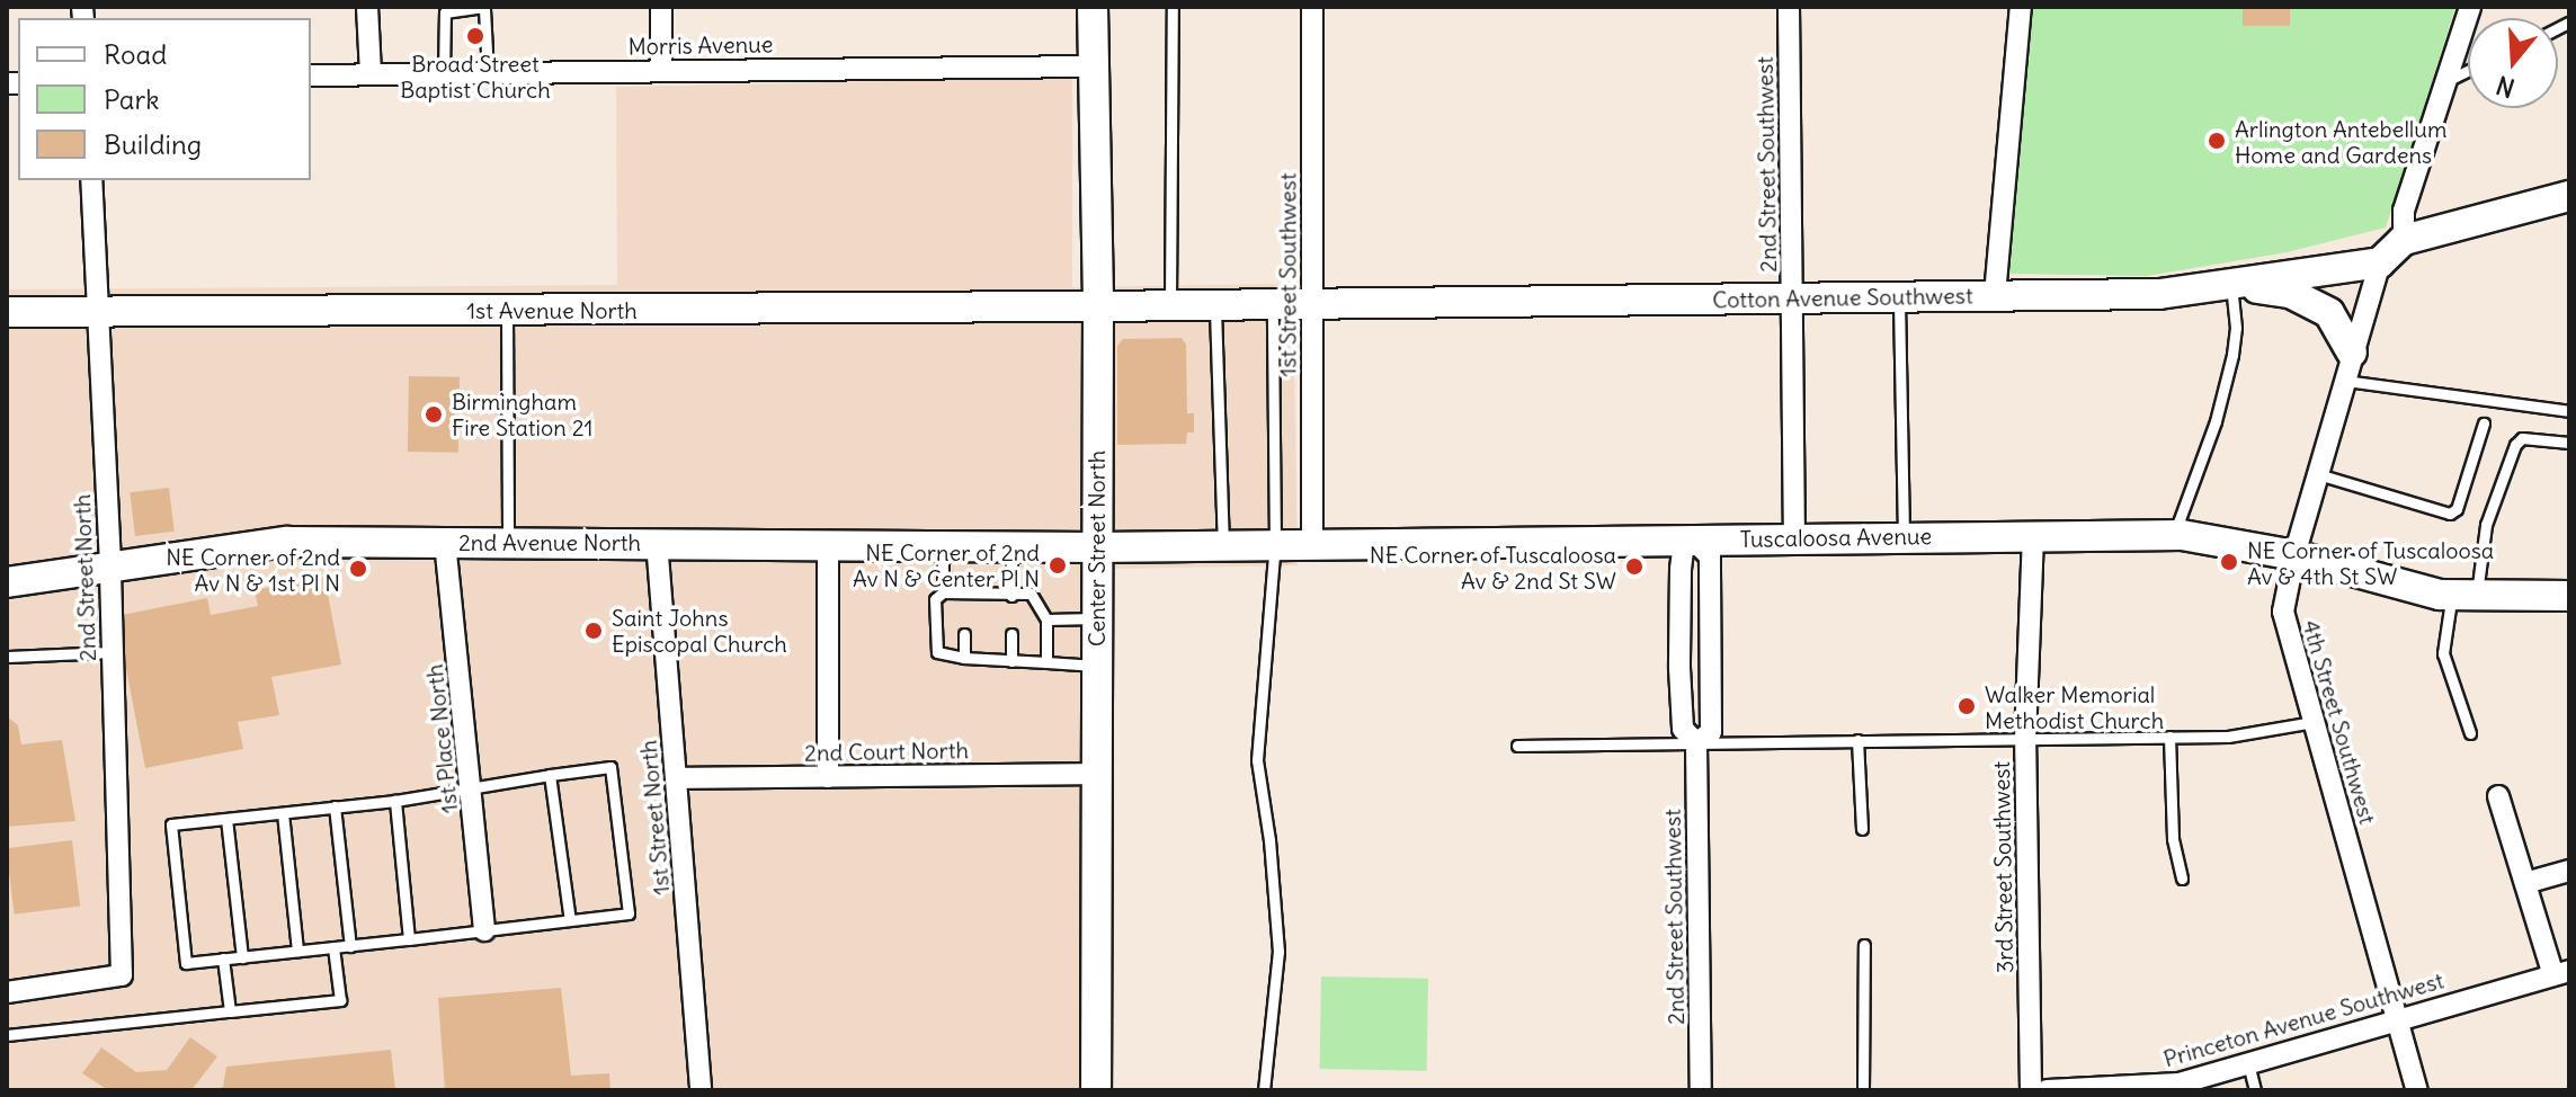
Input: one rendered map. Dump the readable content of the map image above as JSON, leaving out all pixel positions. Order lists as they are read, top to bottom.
{
  "streets": {
    "street": [
      "Morris Avenue",
      "2nd Street Southwest",
      "1st Street Southwest",
      "Cotton Avenue Southwest",
      "1st Avenue North",
      "Tuscaloosa Avenue",
      "2nd Avenue North",
      "Center Street North",
      "2nd Street North",
      "4th Street Southwest",
      "1st Place North",
      "2nd Court North",
      "1st Street North",
      "3rd Street Southwest",
      "Princeton Avenue Southwest"
    ]
  },
  "crossings": [
    ["Morris Avenue", "Center Street North"],
    ["2nd Street Southwest", "Cotton Avenue Southwest"],
    ["2nd Street Southwest", "Tuscaloosa Avenue"],
    ["1st Street Southwest", "Cotton Avenue Southwest"],
    ["1st Street Southwest", "Tuscaloosa Avenue"],
    ["Cotton Avenue Southwest", "1st Avenue North"],
    ["Cotton Avenue Southwest", "Center Street North"],
    ["Cotton Avenue Southwest", "4th Street Southwest"],
    ["1st Avenue North", "Center Street North"],
    ["1st Avenue North", "2nd Street North"],
    ["Tuscaloosa Avenue", "2nd Avenue North"],
    ["Tuscaloosa Avenue", "Center Street North"],
    ["Tuscaloosa Avenue", "4th Street Southwest"],
    ["Tuscaloosa Avenue", "3rd Street Southwest"],
    ["2nd Avenue North", "Center Street North"],
    ["2nd Avenue North", "2nd Street North"],
    ["2nd Avenue North", "1st Place North"],
    ["2nd Avenue North", "1st Street North"],
    ["Center Street North", "2nd Court North"],
    ["4th Street Southwest", "Princeton Avenue Southwest"],
    ["2nd Court North", "1st Street North"]
  ],
  "places": [
    "Broad Street Baptist Church",
    "Arlington Antebellum Home and Gardens",
    "Birmingham Fire Station 21",
    "NE Corner of Tuscaloosa Av & 4th St SW",
    "NE Corner of 2nd Av N & Center Pl N",
    "NE Corner of Tuscaloosa Av & 2nd St SW",
    "NE Corner of 2nd Av N & 1st Pl N",
    "Saint Johns Episcopal Church",
    "Walker Memorial Methodist Church"
  ],
  "legend": ["Road", "Park", "Building"],
  "north": "bottom"
}
